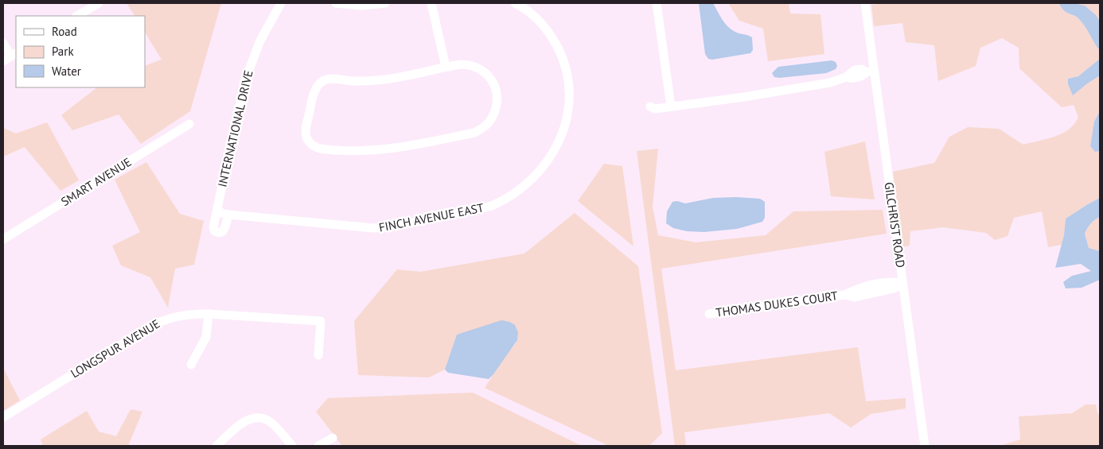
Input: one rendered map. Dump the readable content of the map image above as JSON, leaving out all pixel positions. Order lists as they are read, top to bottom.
{
  "streets": {
    "street": [
      "INTERNATIONAL DRIVE",
      "SMART AVENUE",
      "FINCH AVENUE EAST",
      "GILCHRIST ROAD",
      "THOMAS DUKES COURT",
      "LONGSPUR AVENUE"
    ]
  },
  "crossings": [
    ["INTERNATIONAL DRIVE", "FINCH AVENUE EAST"],
    ["GILCHRIST ROAD", "THOMAS DUKES COURT"]
  ],
  "legend": ["Road", "Park", "Water"]
}
